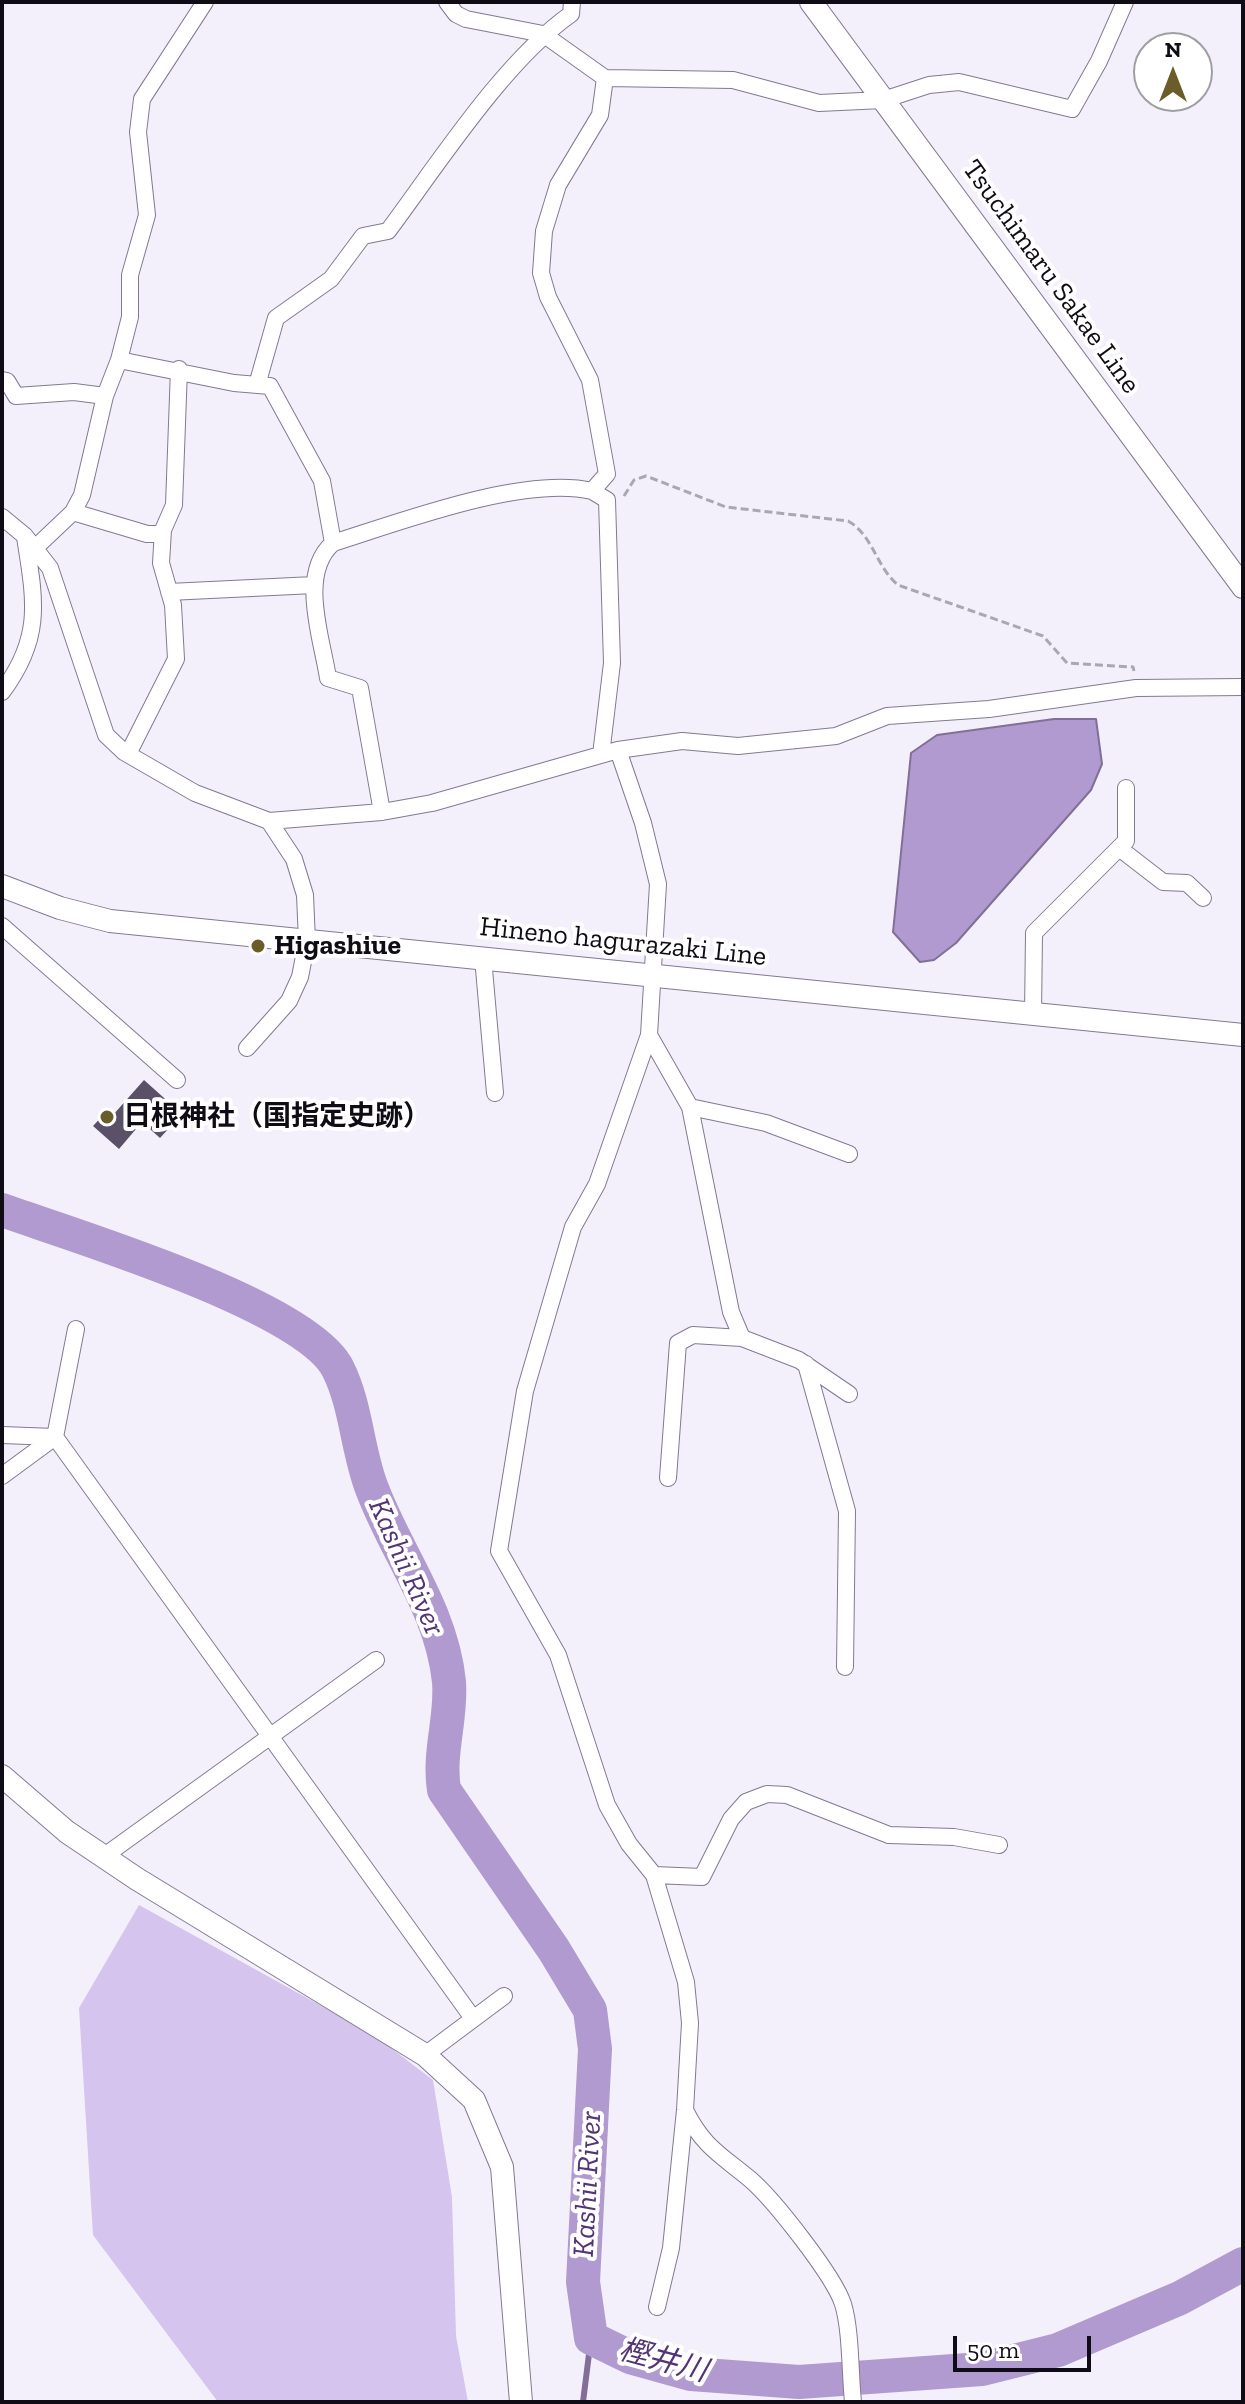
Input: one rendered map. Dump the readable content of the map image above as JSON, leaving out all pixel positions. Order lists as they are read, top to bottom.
{
  "streets": {
    "main road": ["Tsuchimaru Sakae Line", "Hineno hagurazaki Line"]
  },
  "water": ["Kashii River", "樫井川"],
  "places": ["Higashiue", "日根神社（国指定史跡）"],
  "scale_bar": "50 m",
  "north": "top"
}
